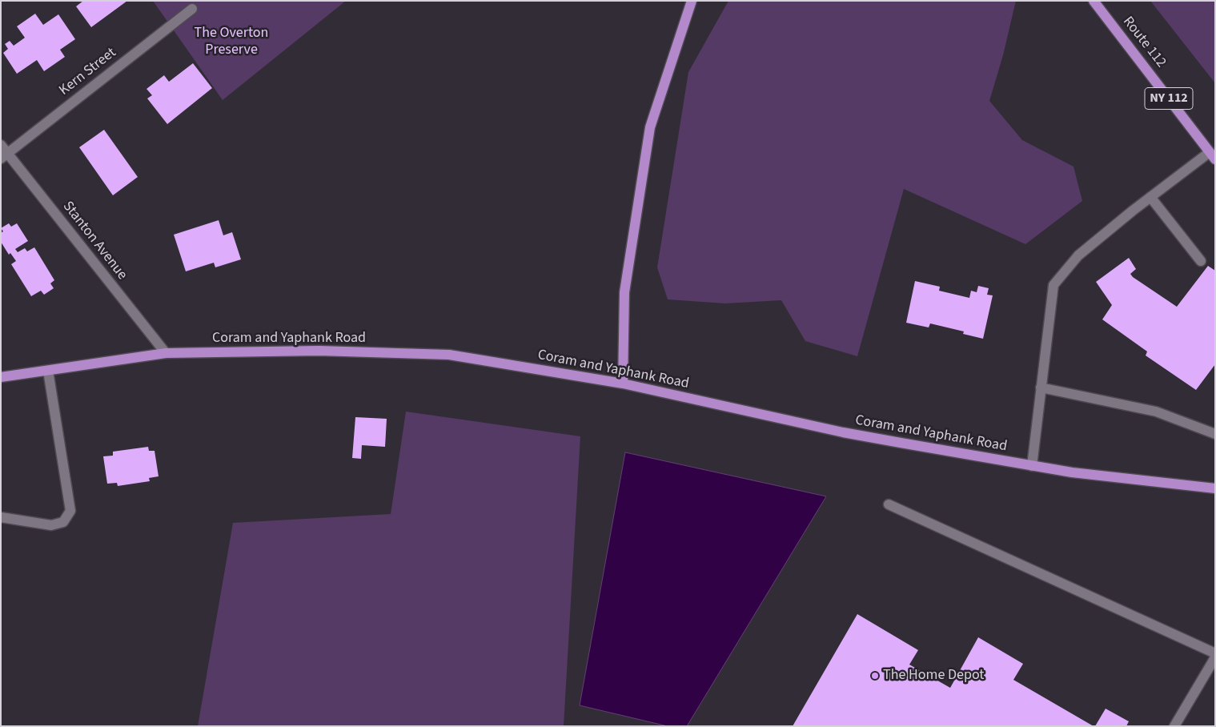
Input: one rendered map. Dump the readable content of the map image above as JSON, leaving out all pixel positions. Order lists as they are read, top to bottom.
{
  "streets": {
    "main road": ["Route 112", "NY 112", "Coram and Yaphank Road"],
    "street": ["Kern Street", "Stanton Avenue"]
  },
  "crossings": [
    ["Kern Street", "Stanton Avenue"],
    ["Stanton Avenue", "Coram and Yaphank Road"]
  ],
  "parks": ["The Overton Preserve"],
  "places": ["The Home Depot"]
}
